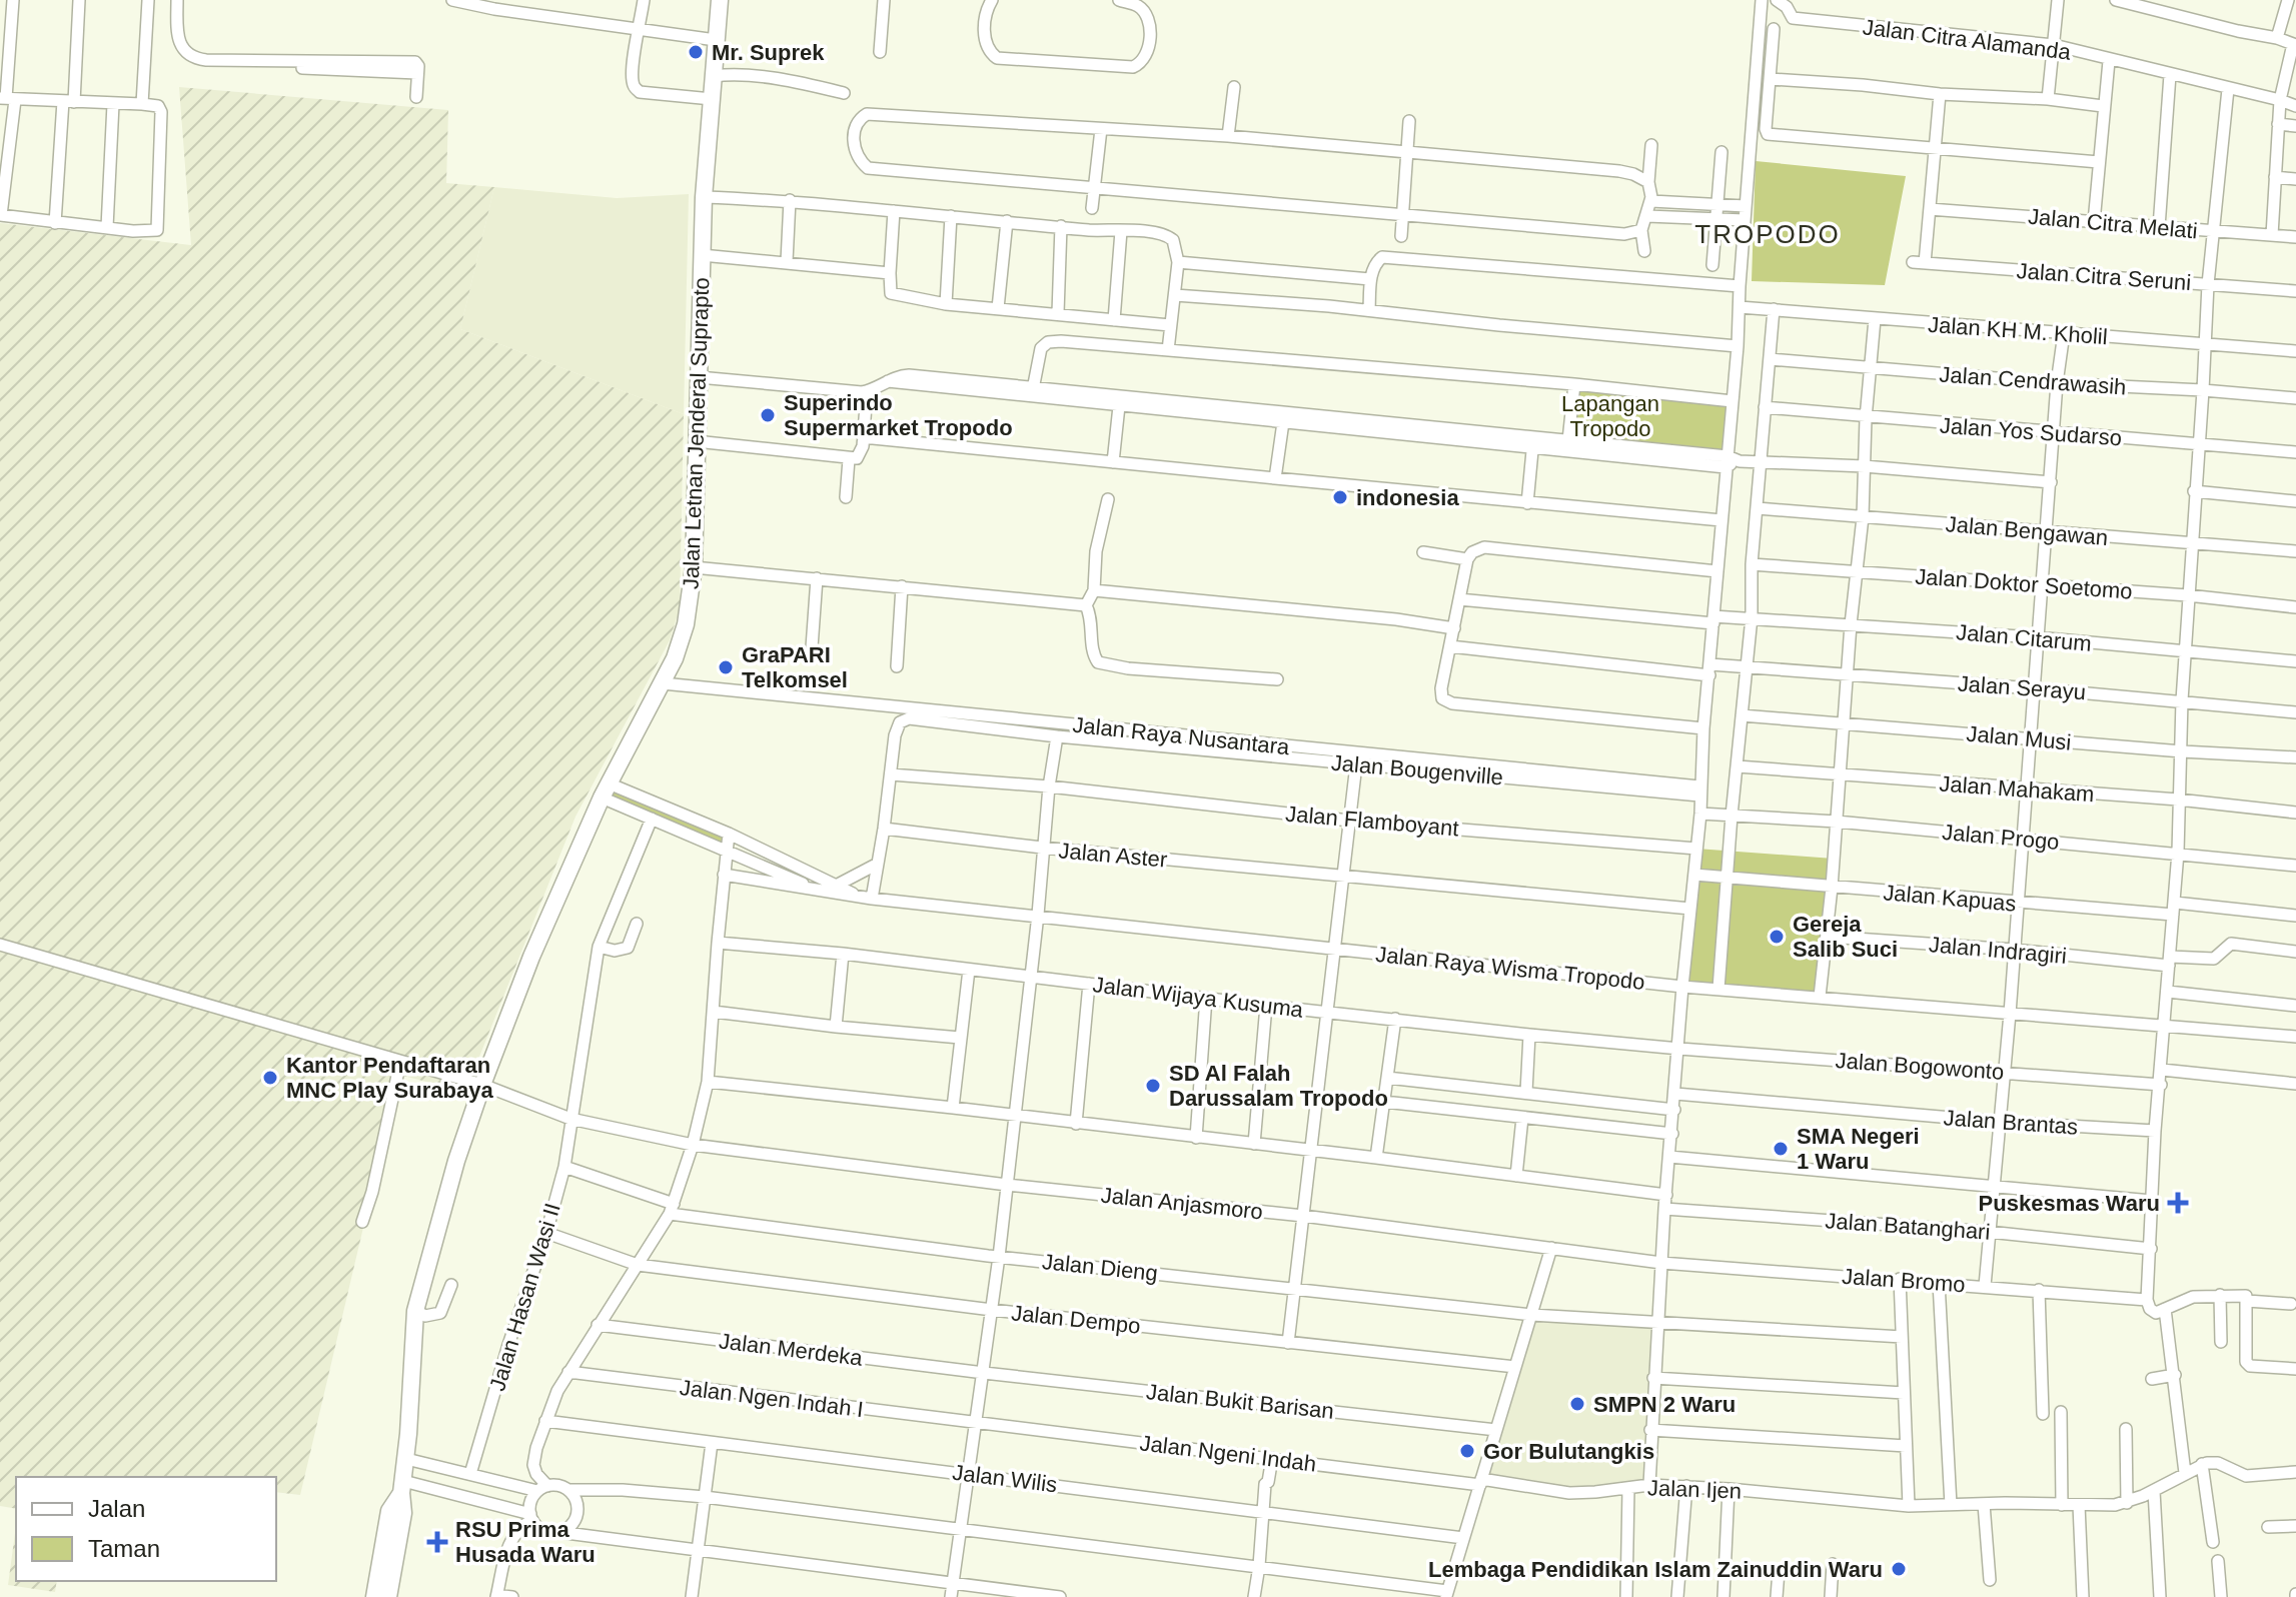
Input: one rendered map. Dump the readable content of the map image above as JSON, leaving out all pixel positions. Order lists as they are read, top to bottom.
{
  "streets": {
    "main road": ["Jalan Letnan Jenderal Suprapto"],
    "street": [
      "Jalan Citra Alamanda",
      "Jalan Citra Melati",
      "Jalan Citra Seruni",
      "Jalan KH M. Kholil",
      "Jalan Cendrawasih",
      "Jalan Yos Sudarso",
      "Jalan Bengawan",
      "Jalan Doktor Soetomo",
      "Jalan Citarum",
      "Jalan Serayu",
      "Jalan Raya Nusantara",
      "Jalan Musi",
      "Jalan Bougenville",
      "Jalan Mahakam",
      "Jalan Flamboyant",
      "Jalan Progo",
      "Jalan Aster",
      "Jalan Kapuas",
      "Jalan Indragiri",
      "Jalan Raya Wisma Tropodo",
      "Jalan Wijaya Kusuma",
      "Jalan Bogowonto",
      "Jalan Brantas",
      "Jalan Anjasmoro",
      "Jalan Batanghari",
      "Jalan Dieng",
      "Jalan Bromo",
      "Jalan Hasan Wasi II",
      "Jalan Dempo",
      "Jalan Merdeka",
      "Jalan Ngen Indah I",
      "Jalan Bukit Barisan",
      "Jalan Ngeni Indah",
      "Jalan Wilis",
      "Jalan Ijen"
    ]
  },
  "crossings": [
    ["Jalan Citra Melati", "Jalan Citra Seruni"],
    ["Jalan Letnan Jenderal Suprapto", "Jalan Raya Nusantara"],
    ["Jalan Letnan Jenderal Suprapto", "Jalan Anjasmoro"],
    ["Jalan Raya Nusantara", "Jalan Bougenville"],
    ["Jalan Bougenville", "Jalan Flamboyant"],
    ["Jalan Wijaya Kusuma", "Jalan Bogowonto"],
    ["Jalan Anjasmoro", "Jalan Bromo"],
    ["Jalan Anjasmoro", "Jalan Hasan Wasi II"],
    ["Jalan Dieng", "Jalan Hasan Wasi II"],
    ["Jalan Hasan Wasi II", "Jalan Dempo"],
    ["Jalan Merdeka", "Jalan Bukit Barisan"],
    ["Jalan Ngen Indah I", "Jalan Ngeni Indah"],
    ["Jalan Ngeni Indah", "Jalan Ijen"]
  ],
  "districts": ["TROPODO"],
  "parks": ["Lapangan Tropodo"],
  "places": {
    "other": [
      "Mr. Suprek",
      "Superindo Supermarket Tropodo",
      "indonesia",
      "GraPARI Telkomsel",
      "Gereja Salib Suci",
      "Kantor Pendaftaran MNC Play Surabaya",
      "SD Al Falah Darussalam Tropodo",
      "SMA Negeri 1 Waru",
      "SMPN 2 Waru",
      "Gor Bulutangkis",
      "Lembaga Pendidikan Islam Zainuddin Waru"
    ],
    "health": ["Puskesmas Waru", "RSU Prima Husada Waru"]
  },
  "legend": ["Jalan", "Taman"]
}
